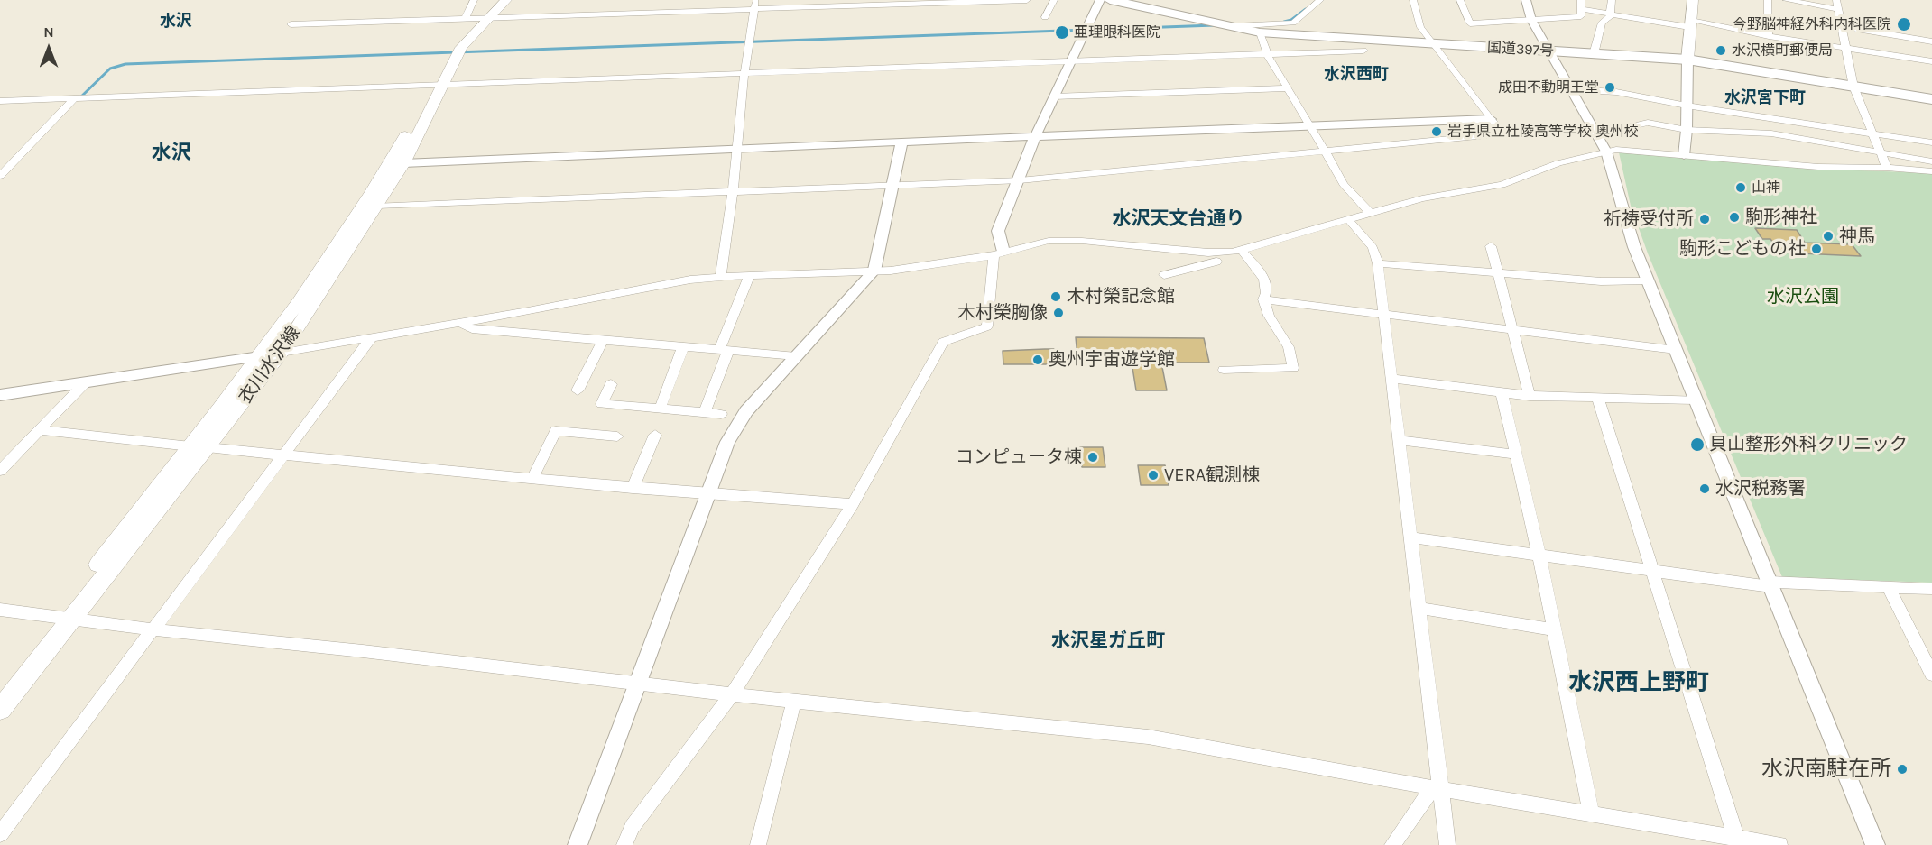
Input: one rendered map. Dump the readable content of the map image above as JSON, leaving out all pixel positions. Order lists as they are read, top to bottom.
{
  "streets": {
    "highway": ["国道397号"],
    "main road": ["衣川水沢線"]
  },
  "districts": [
    "水沢",
    "水沢西町",
    "水沢宮下町",
    "水沢",
    "水沢天文台通り",
    "水沢星ガ丘町",
    "水沢西上野町"
  ],
  "parks": ["水沢公園"],
  "places": [
    "今野脳神経外科内科医院",
    "亜理眼科医院",
    "水沢横町郵便局",
    "成田不動明王堂",
    "岩手県立杜陵高等学校 奥州校",
    "山神",
    "駒形神社",
    "祈祷受付所",
    "神馬",
    "駒形こどもの社",
    "木村榮記念館",
    "木村榮胸像",
    "奥州宇宙遊学館",
    "貝山整形外科クリニック",
    "コンピュータ棟",
    "VERA観測棟",
    "水沢税務署",
    "水沢南駐在所"
  ],
  "north": "top"
}
